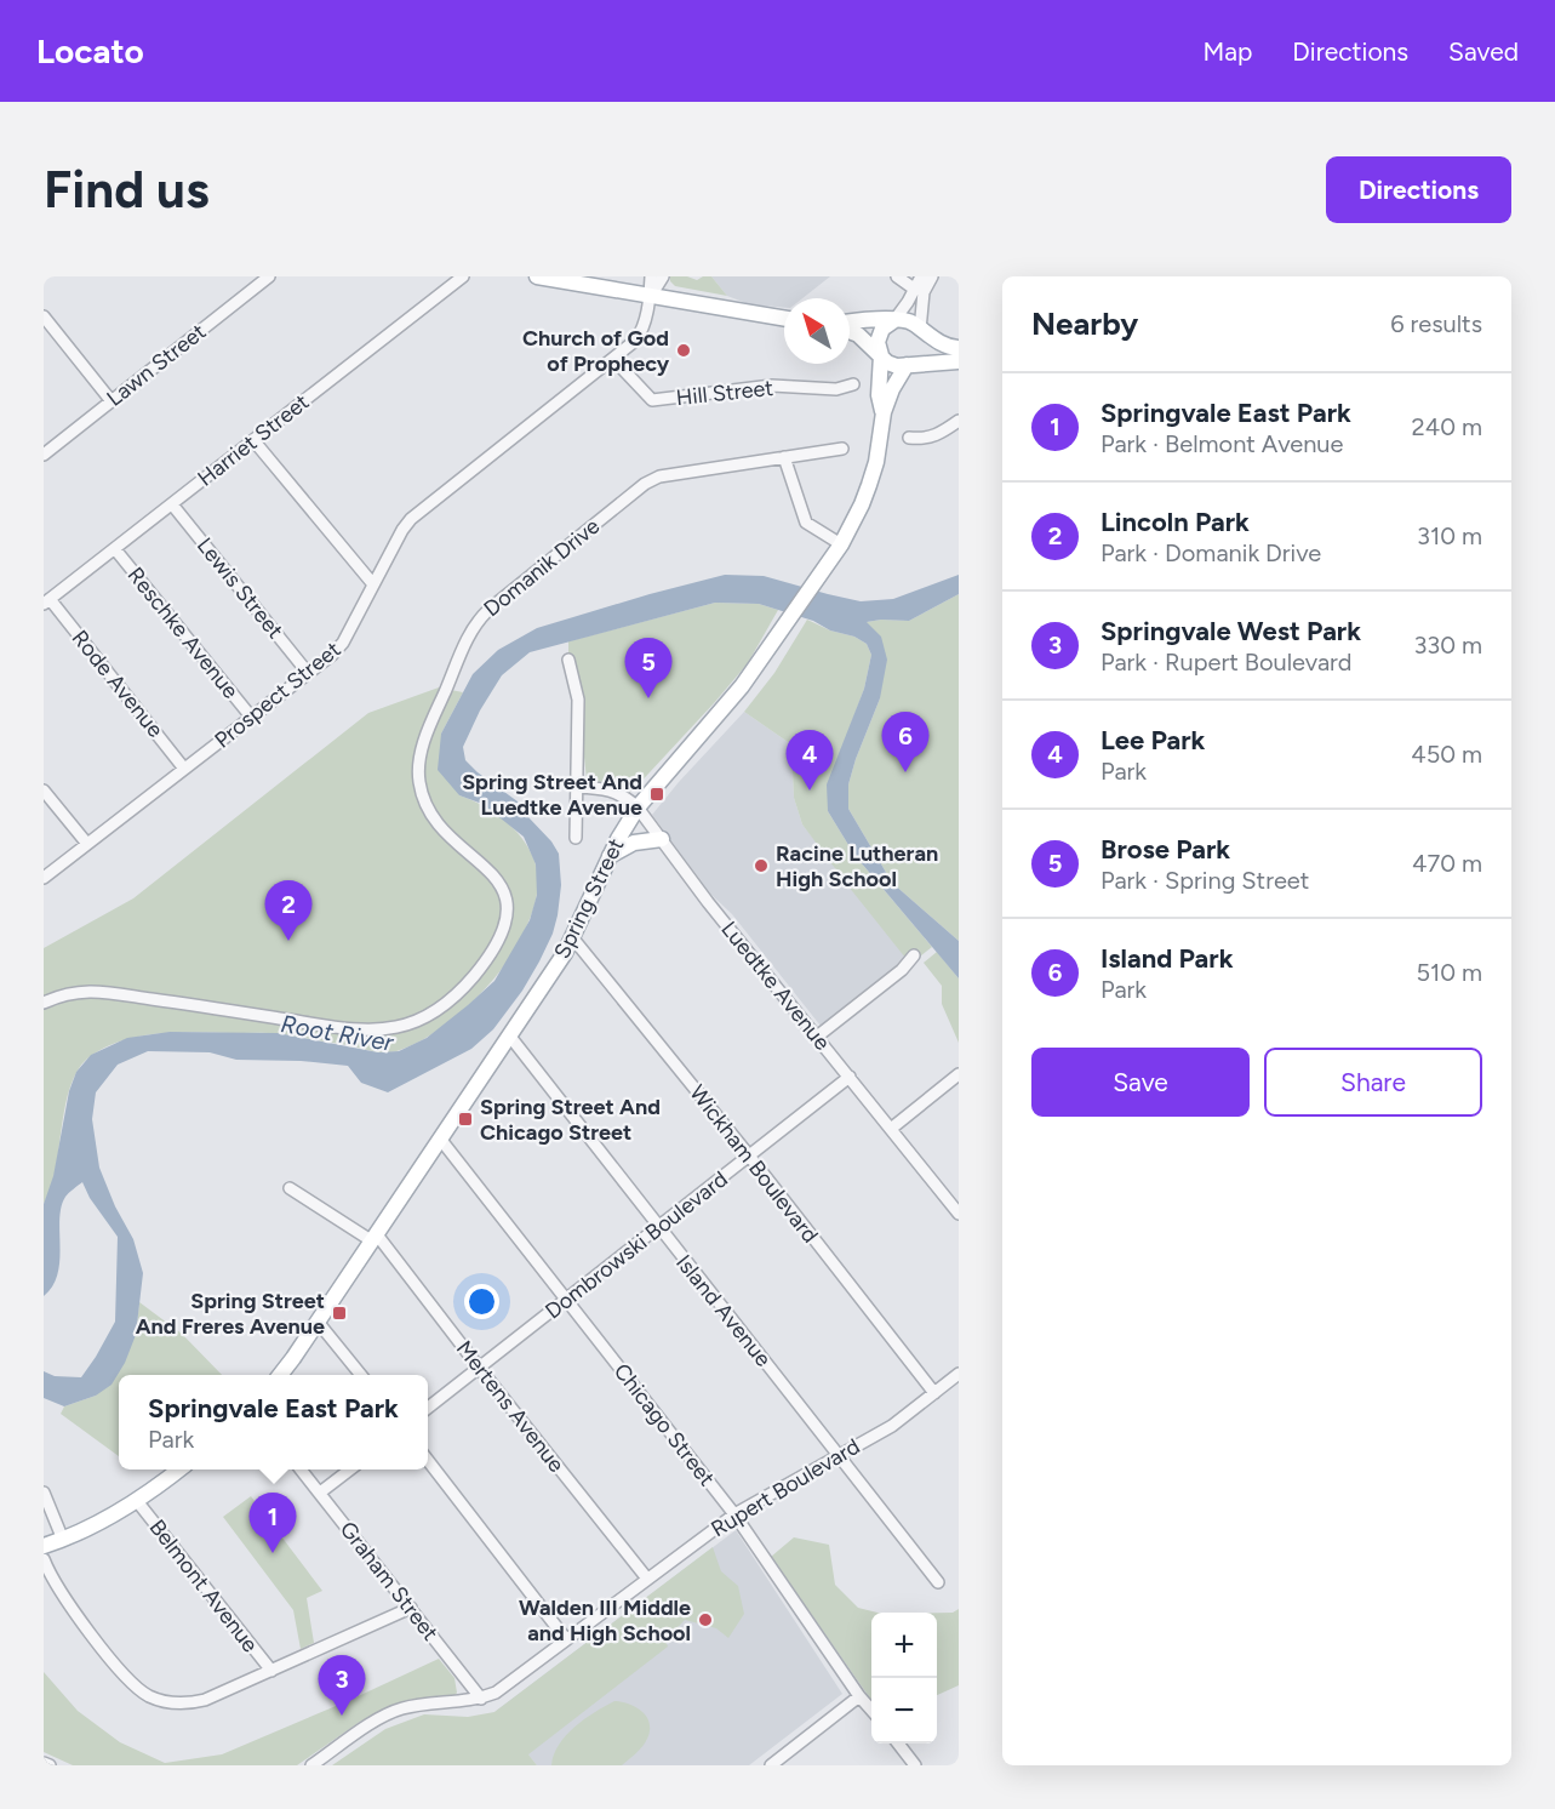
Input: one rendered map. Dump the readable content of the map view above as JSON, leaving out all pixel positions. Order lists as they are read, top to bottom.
{
  "streets": {
    "main road": ["Spring Street"],
    "street": [
      "Lawn Street",
      "Hill Street",
      "Harriet Street",
      "Domanik Drive",
      "Lewis Street",
      "Reschke Avenue",
      "Rode Avenue",
      "Prospect Street",
      "Luedtke Avenue",
      "Wickham Boulevard",
      "Dombrowski Boulevard",
      "Island Avenue",
      "Mertens Avenue",
      "Chicago Street",
      "Rupert Boulevard",
      "Graham Street",
      "Belmont Avenue"
    ]
  },
  "crossings": [
    ["Hill Street", "Prospect Street"],
    ["Harriet Street", "Lewis Street"],
    ["Harriet Street", "Reschke Avenue"],
    ["Harriet Street", "Rode Avenue"],
    ["Lewis Street", "Prospect Street"],
    ["Reschke Avenue", "Prospect Street"],
    ["Rode Avenue", "Prospect Street"],
    ["Spring Street", "Luedtke Avenue"],
    ["Spring Street", "Wickham Boulevard"],
    ["Spring Street", "Island Avenue"],
    ["Spring Street", "Mertens Avenue"],
    ["Spring Street", "Chicago Street"],
    ["Luedtke Avenue", "Dombrowski Boulevard"],
    ["Wickham Boulevard", "Dombrowski Boulevard"],
    ["Wickham Boulevard", "Rupert Boulevard"],
    ["Dombrowski Boulevard", "Island Avenue"],
    ["Dombrowski Boulevard", "Mertens Avenue"],
    ["Dombrowski Boulevard", "Chicago Street"],
    ["Island Avenue", "Rupert Boulevard"],
    ["Mertens Avenue", "Rupert Boulevard"],
    ["Chicago Street", "Rupert Boulevard"],
    ["Rupert Boulevard", "Graham Street"]
  ],
  "water": ["Root River"],
  "places": {
    "other": ["Church of God of Prophecy", "Racine Lutheran High School", "Walden III Middle and High School"],
    "transit": ["Spring Street And Luedtke Avenue", "Spring Street And Chicago Street", "Spring Street And Freres Avenue"]
  },
  "north": "top left",
  "page": {
    "header": "Locato",
    "nav": ["Map", "Directions", "Saved"],
    "buttons": [
      "Directions",
      ["Save", "Share"]
    ],
    "title": "Find us",
    "heading": ["Nearby", "6 results"],
    "list": [
      {
        "mark": "1",
        "name": "Springvale East Park",
        "note": "Park · Belmont Avenue",
        "value": "240 m"
      },
      {
        "mark": "2",
        "name": "Lincoln Park",
        "note": "Park · Domanik Drive",
        "value": "310 m"
      },
      {
        "mark": "3",
        "name": "Springvale West Park",
        "note": "Park · Rupert Boulevard",
        "value": "330 m"
      },
      {
        "mark": "4",
        "name": "Lee Park",
        "note": "Park",
        "value": "450 m"
      },
      {
        "mark": "5",
        "name": "Brose Park",
        "note": "Park · Spring Street",
        "value": "470 m"
      },
      {
        "mark": "6",
        "name": "Island Park",
        "note": "Park",
        "value": "510 m"
      }
    ],
    "pins": [
      "5",
      "6",
      "4",
      "2",
      "1",
      "3"
    ],
    "popup": ["Springvale East Park", "Park"],
    "map_buttons": ["+", "−"]
  }
}
